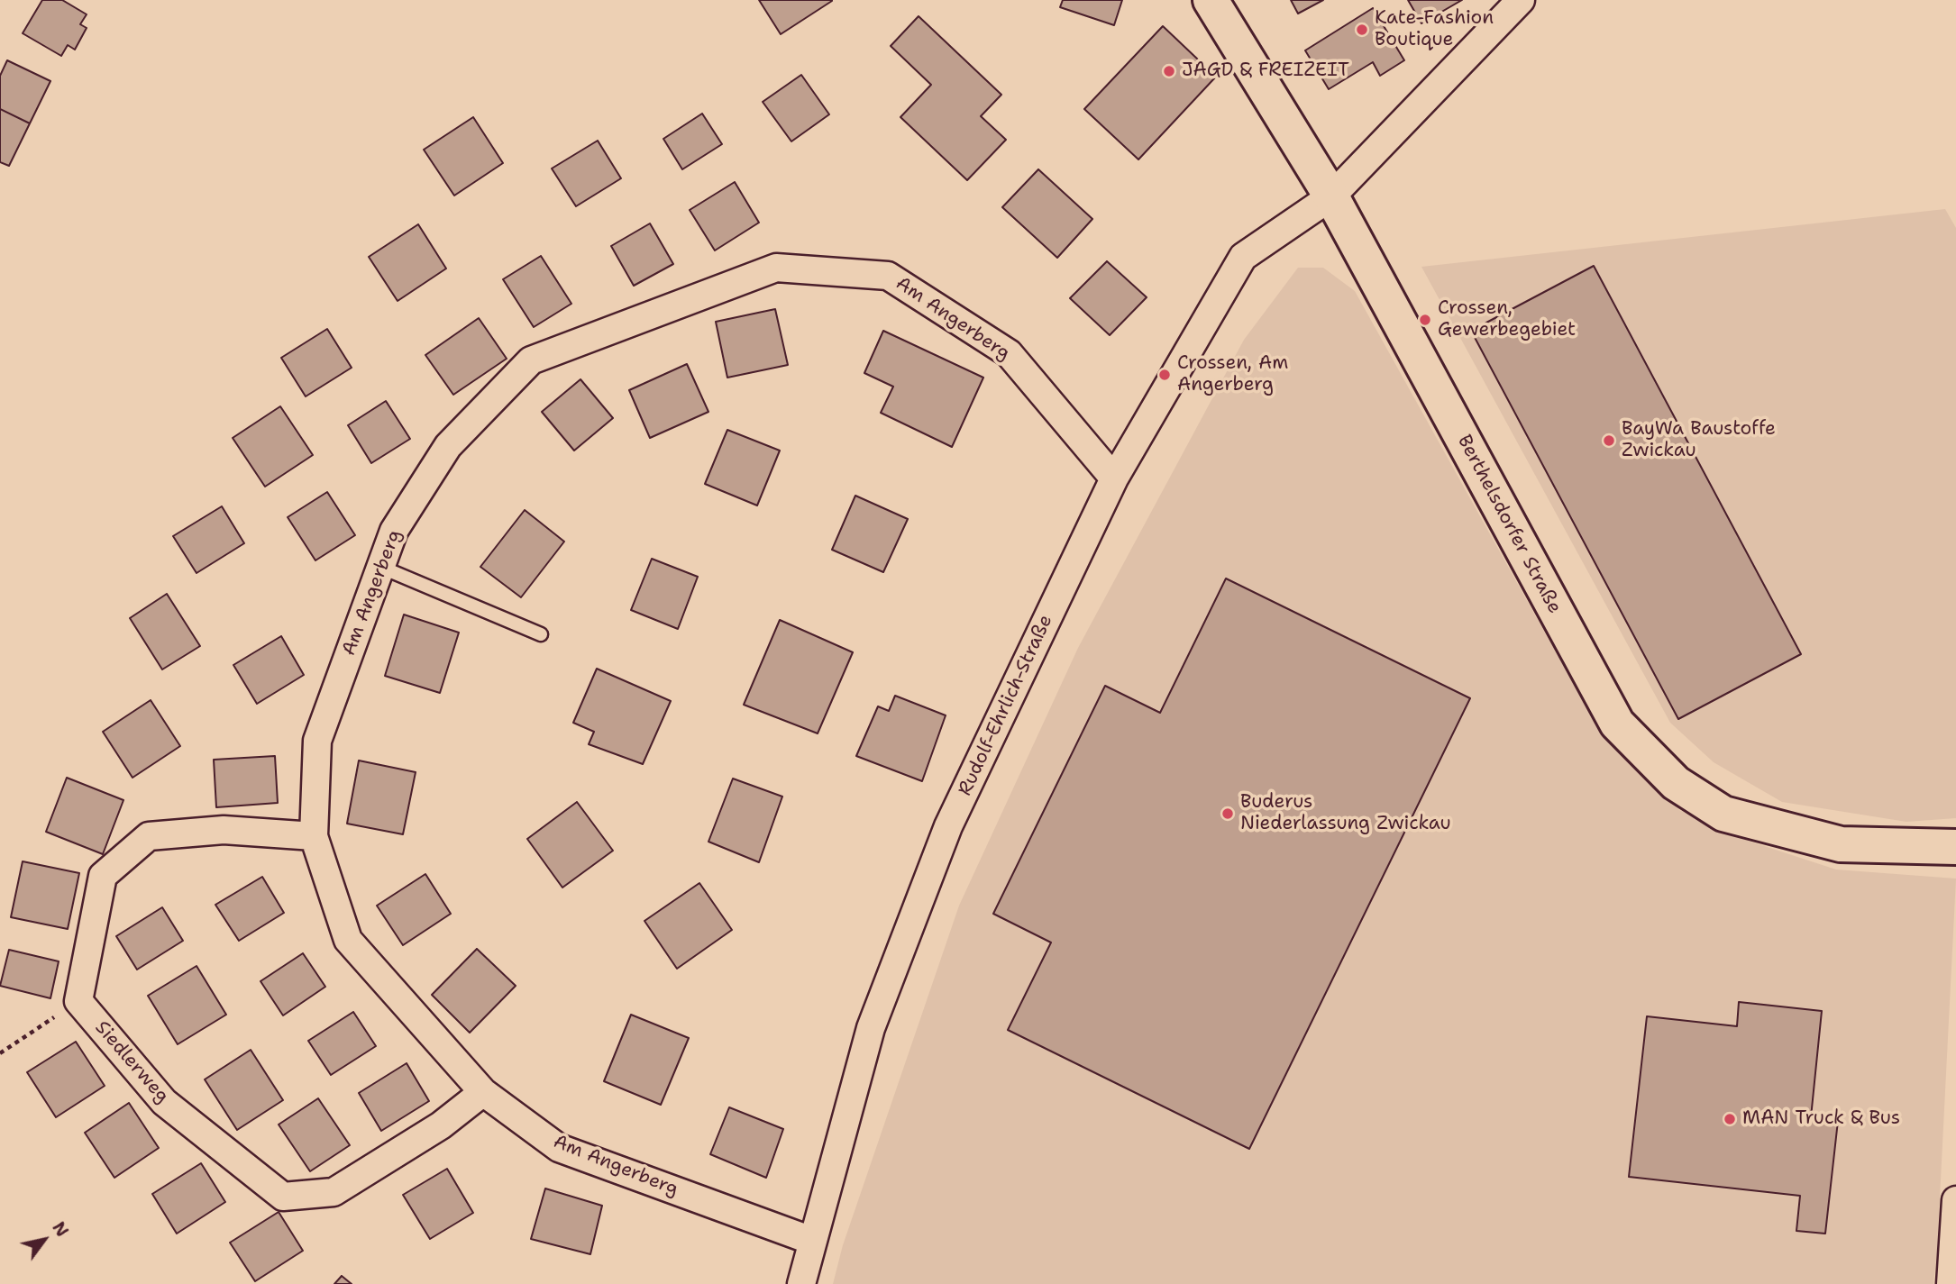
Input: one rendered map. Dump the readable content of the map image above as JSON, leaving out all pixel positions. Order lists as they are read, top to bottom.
{
  "streets": {
    "street": [
      "Am Angerberg",
      "Berthelsdorfer Straße",
      "Rudolf-Ehrlich-Straße",
      "Siedlerweg"
    ]
  },
  "crossings": [
    ["Am Angerberg", "Rudolf-Ehrlich-Straße"],
    ["Am Angerberg", "Siedlerweg"],
    ["Berthelsdorfer Straße", "Rudolf-Ehrlich-Straße"]
  ],
  "places": [
    "Kate-Fashion Boutique",
    "JAGD & FREIZEIT",
    "Crossen, Gewerbegebiet",
    "Crossen, Am Angerberg",
    "BayWa Baustoffe Zwickau",
    "Buderus Niederlassung Zwickau",
    "MAN Truck & Bus"
  ],
  "north": "top right"
}
